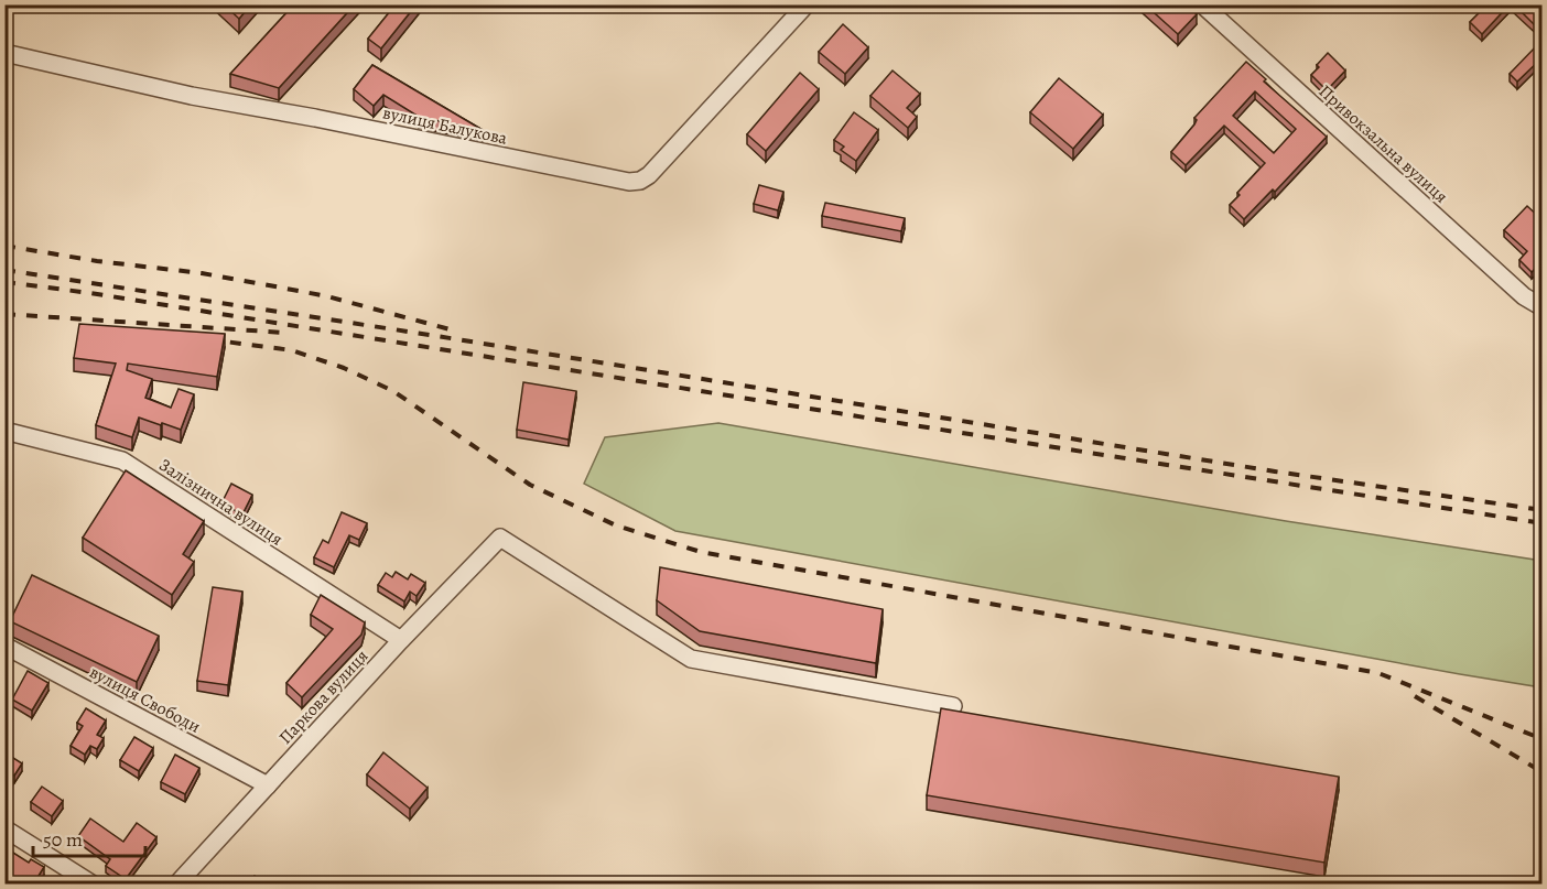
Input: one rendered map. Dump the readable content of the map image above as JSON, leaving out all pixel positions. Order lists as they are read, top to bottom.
{
  "streets": {
    "street": [
      "вулиця Балукова",
      "Привокзальна вулиця",
      "Залізнична вулиця",
      "Паркова вулиця",
      "вулиця Свободи"
    ]
  },
  "crossings": [
    ["Залізнична вулиця", "Паркова вулиця"],
    ["Паркова вулиця", "вулиця Свободи"]
  ],
  "scale_bar": "50 m"
}
